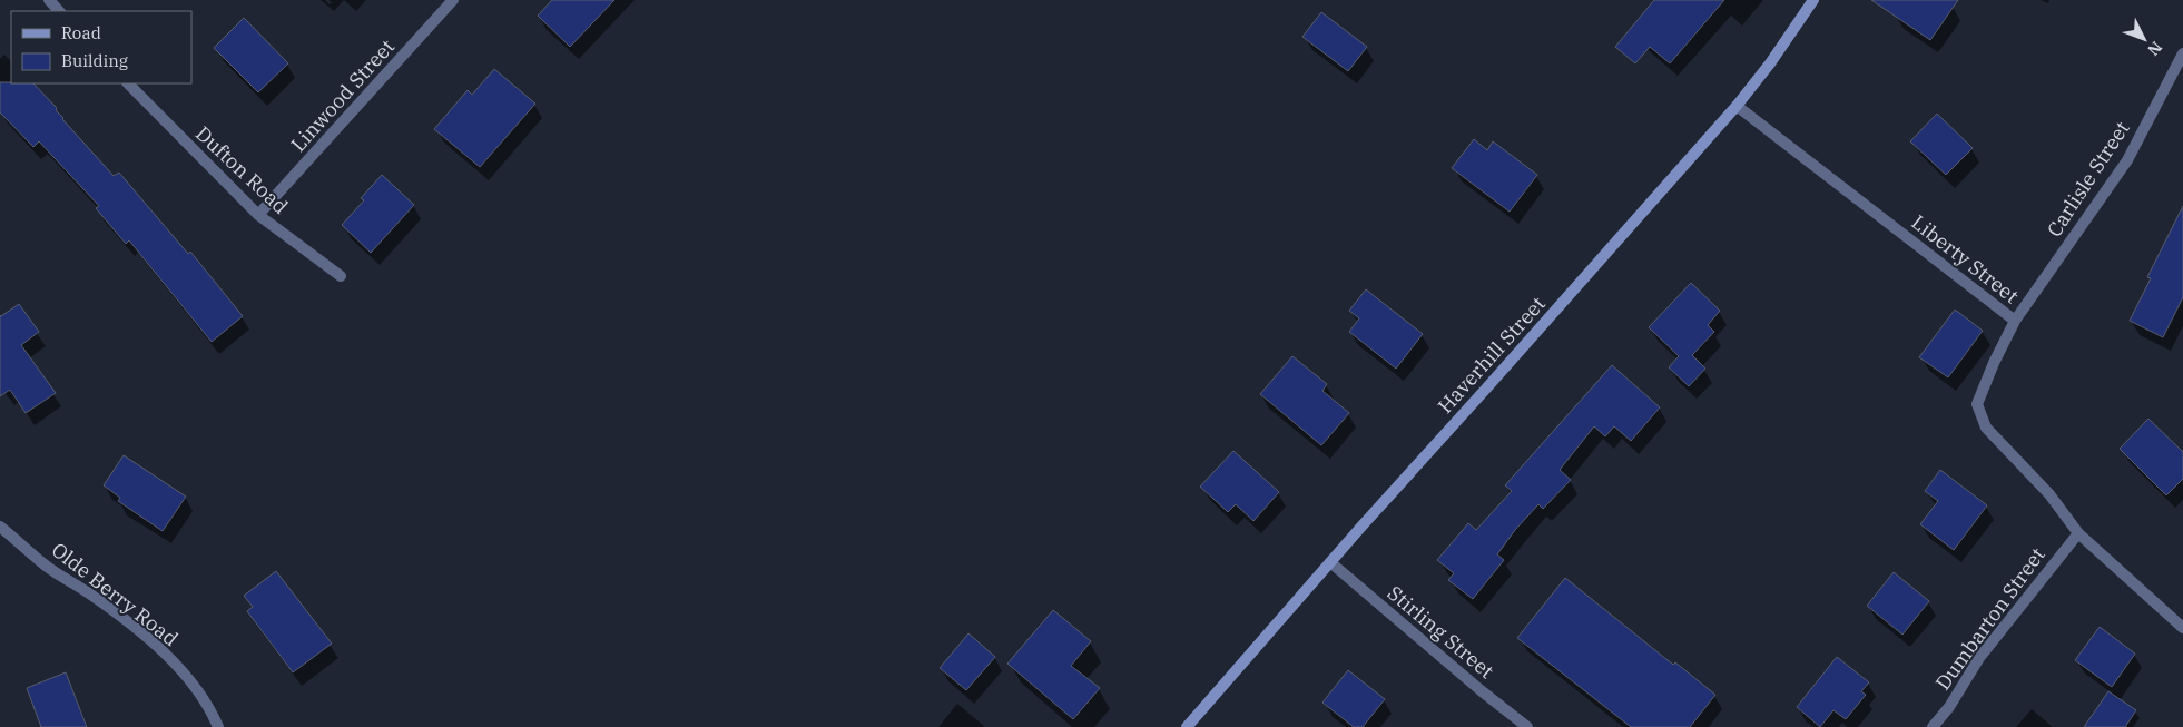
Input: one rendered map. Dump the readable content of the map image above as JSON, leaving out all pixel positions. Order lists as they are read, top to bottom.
{
  "streets": {
    "main road": ["Haverhill Street"],
    "street": [
      "Linwood Street",
      "Dufton Road",
      "Carlisle Street",
      "Liberty Street",
      "Olde Berry Road",
      "Dumbarton Street",
      "Stirling Street"
    ]
  },
  "crossings": [
    ["Linwood Street", "Dufton Road"],
    ["Carlisle Street", "Liberty Street"],
    ["Liberty Street", "Haverhill Street"],
    ["Liberty Street", "Dumbarton Street"],
    ["Haverhill Street", "Stirling Street"]
  ],
  "legend": ["Road", "Building"],
  "north": "bottom right"
}
